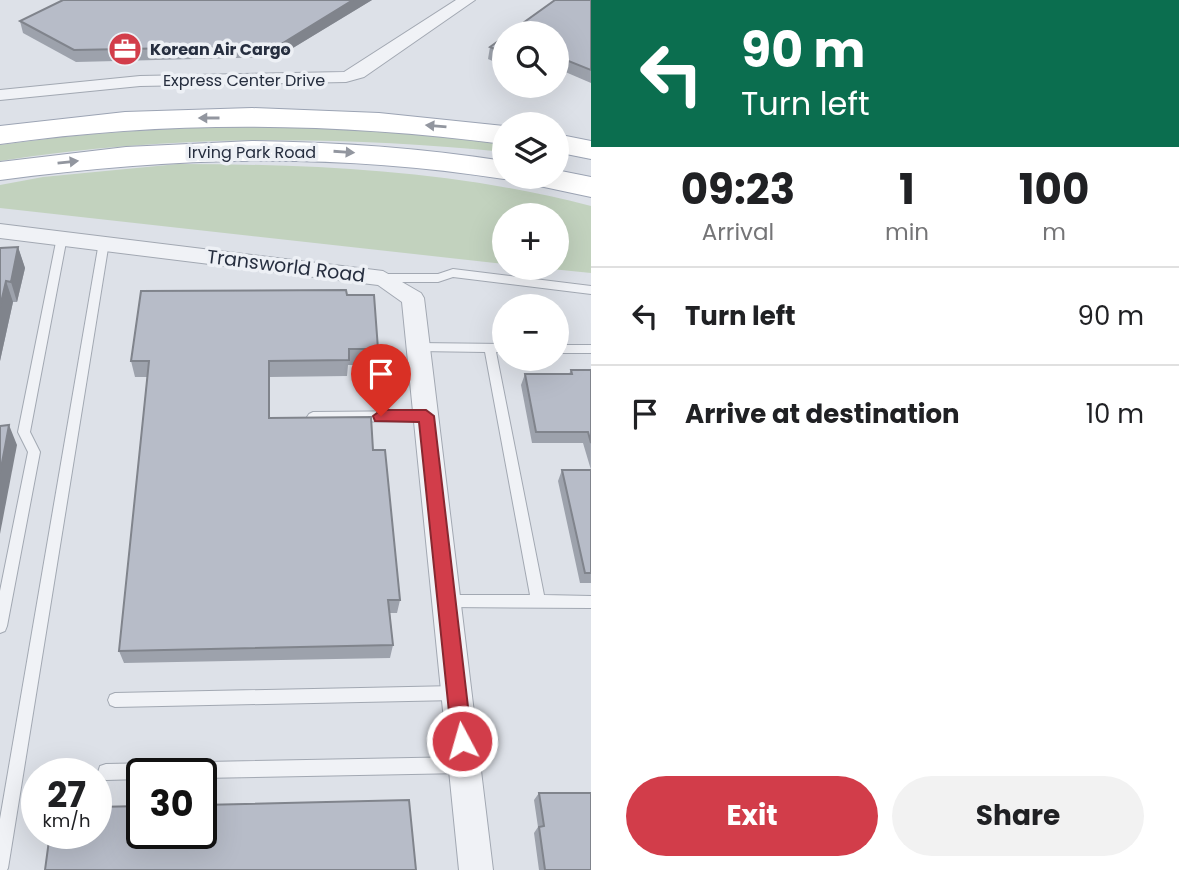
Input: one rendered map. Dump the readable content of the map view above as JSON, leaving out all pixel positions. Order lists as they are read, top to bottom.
{
  "streets": {
    "main road": ["Irving Park Road"],
    "street": ["Express Center Drive", "Transworld Road"]
  },
  "places": {
    "office": ["Korean Air Cargo"]
  },
  "page": {
    "turn": ["90 m", "Turn left"],
    "map_buttons": ["+", "−"],
    "eta": [
      "09:23",
      "Arrival",
      "1",
      "min",
      "100",
      "m"
    ],
    "list": [
      {
        "name": "Turn left",
        "value": "90 m"
      },
      {
        "name": "Arrive at destination",
        "value": "10 m"
      }
    ],
    "speed": "27 km/h",
    "limit": "30",
    "buttons": ["Exit", "Share"]
  }
}
